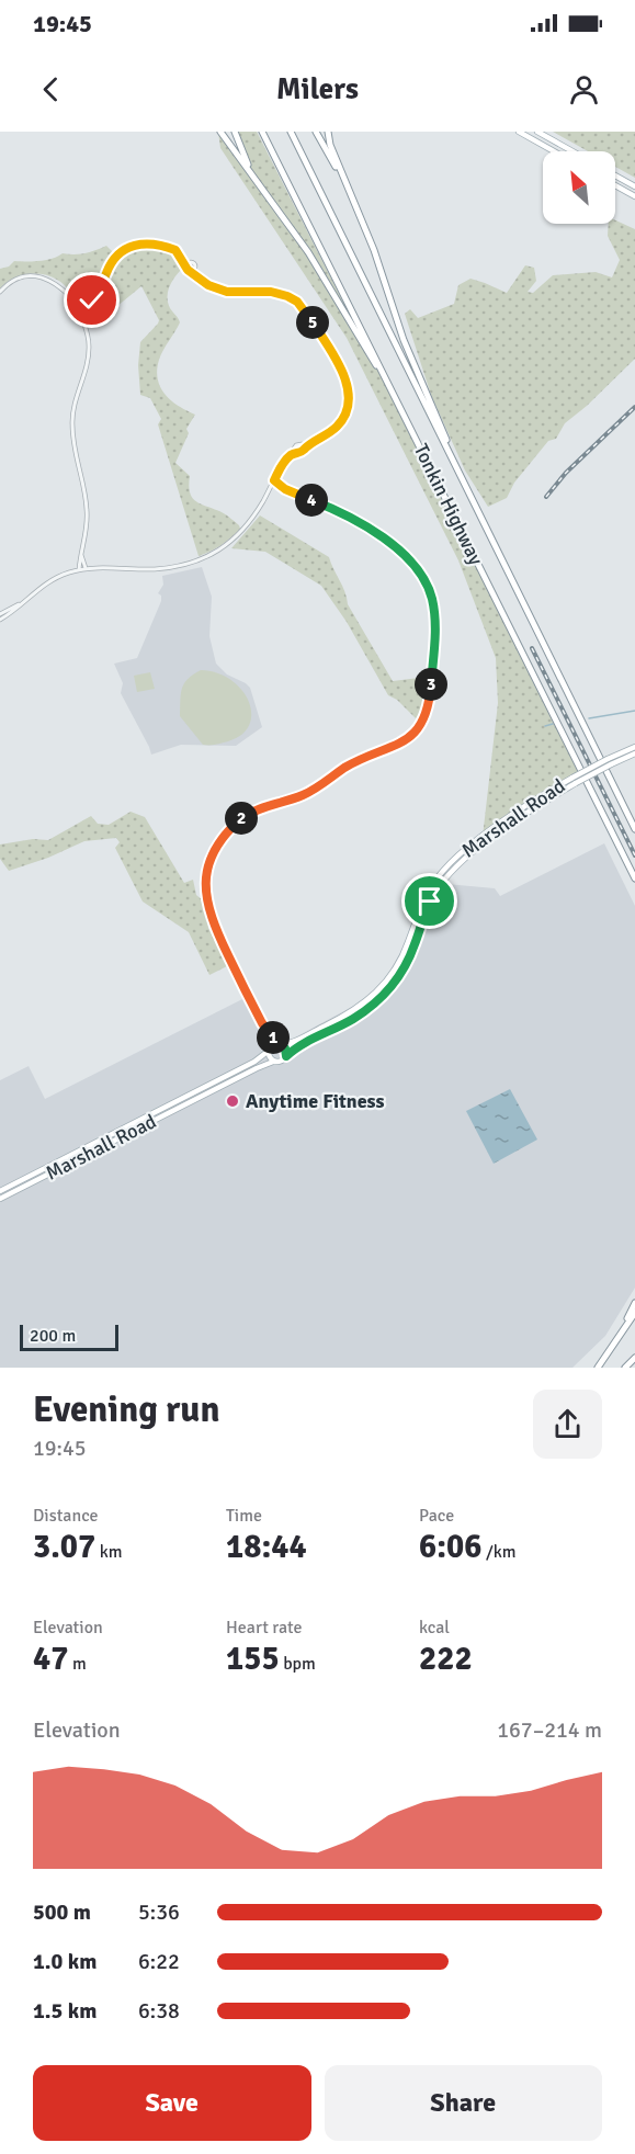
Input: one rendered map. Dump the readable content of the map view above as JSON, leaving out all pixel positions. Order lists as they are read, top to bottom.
{
  "streets": {
    "highway": ["Tonkin Highway"],
    "main road": ["Marshall Road"]
  },
  "places": ["Anytime Fitness"],
  "scale_bar": "200 m",
  "north": "top left",
  "page": {
    "status": "19:45",
    "header": "Milers",
    "pins": [
      "5",
      "4",
      "3",
      "2",
      "1"
    ],
    "scale": "200 m",
    "heading": ["Evening run", "19:45"],
    "stats": [
      ["Distance", "3.07 km"],
      ["Time", "18:44"],
      ["Pace", "6:06 /km"],
      ["Elevation", "47 m"],
      ["Heart rate", "155 bpm"],
      ["kcal", "222"]
    ],
    "chart": ["Elevation", "167–214 m"],
    "list": [
      {
        "name": "500 m",
        "note": "5:36"
      },
      {
        "name": "1.0 km",
        "note": "6:22"
      },
      {
        "name": "1.5 km",
        "note": "6:38"
      }
    ],
    "buttons": ["Save", "Share"]
  }
}
